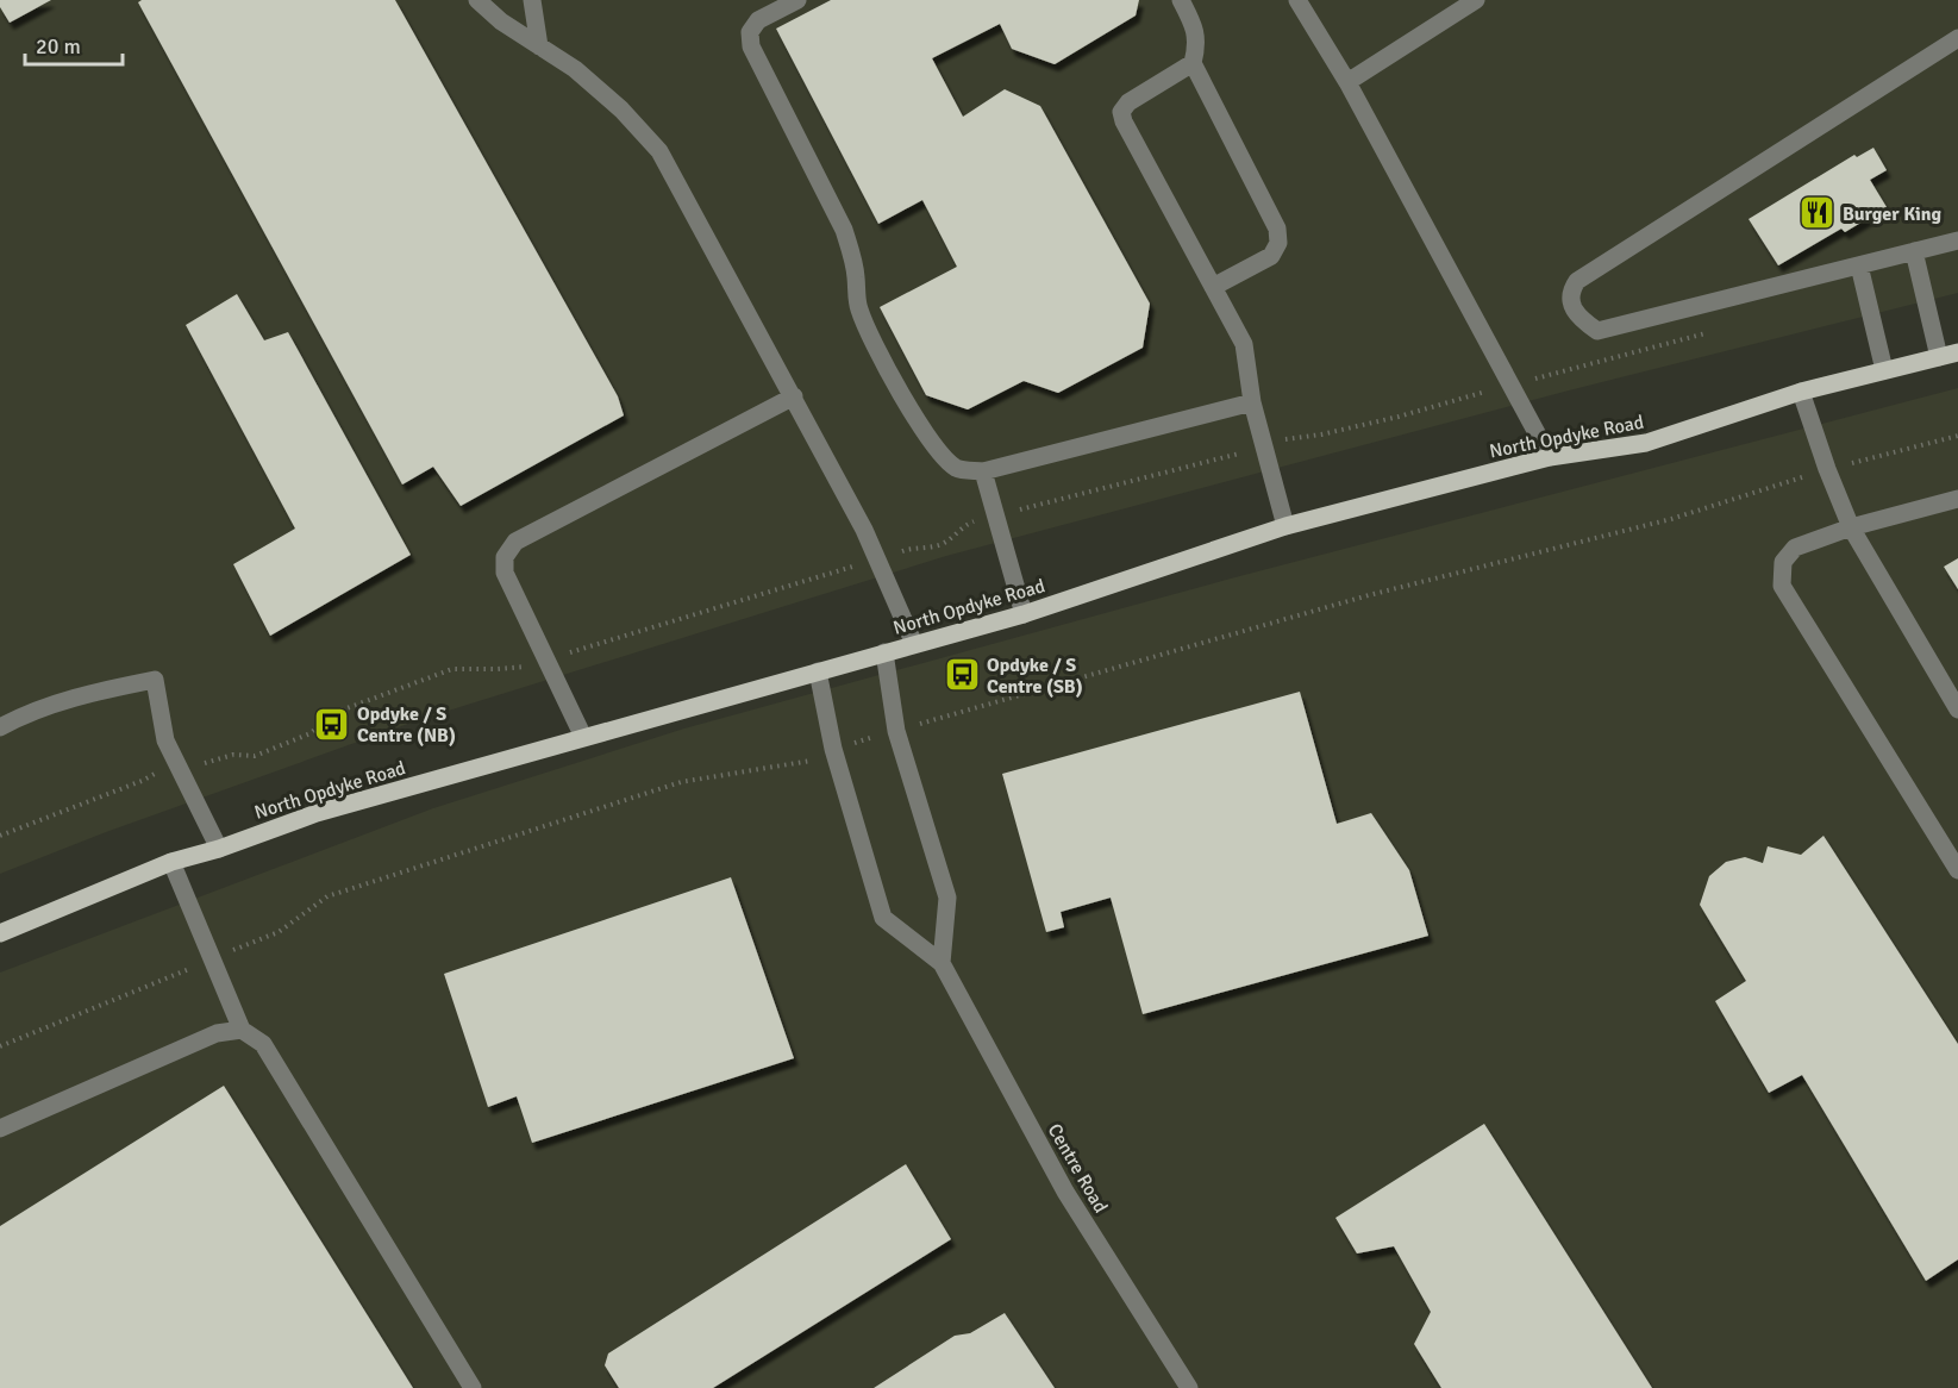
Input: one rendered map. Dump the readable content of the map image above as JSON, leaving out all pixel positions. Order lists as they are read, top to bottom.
{
  "streets": {
    "main road": ["North Opdyke Road"],
    "street": ["Centre Road"]
  },
  "crossings": [
    ["North Opdyke Road", "Centre Road"]
  ],
  "places": {
    "restaurant": ["Burger King"],
    "bus stop": ["Opdyke / S Centre (SB)", "Opdyke / S Centre (NB)"]
  },
  "scale_bar": "20 m"
}
